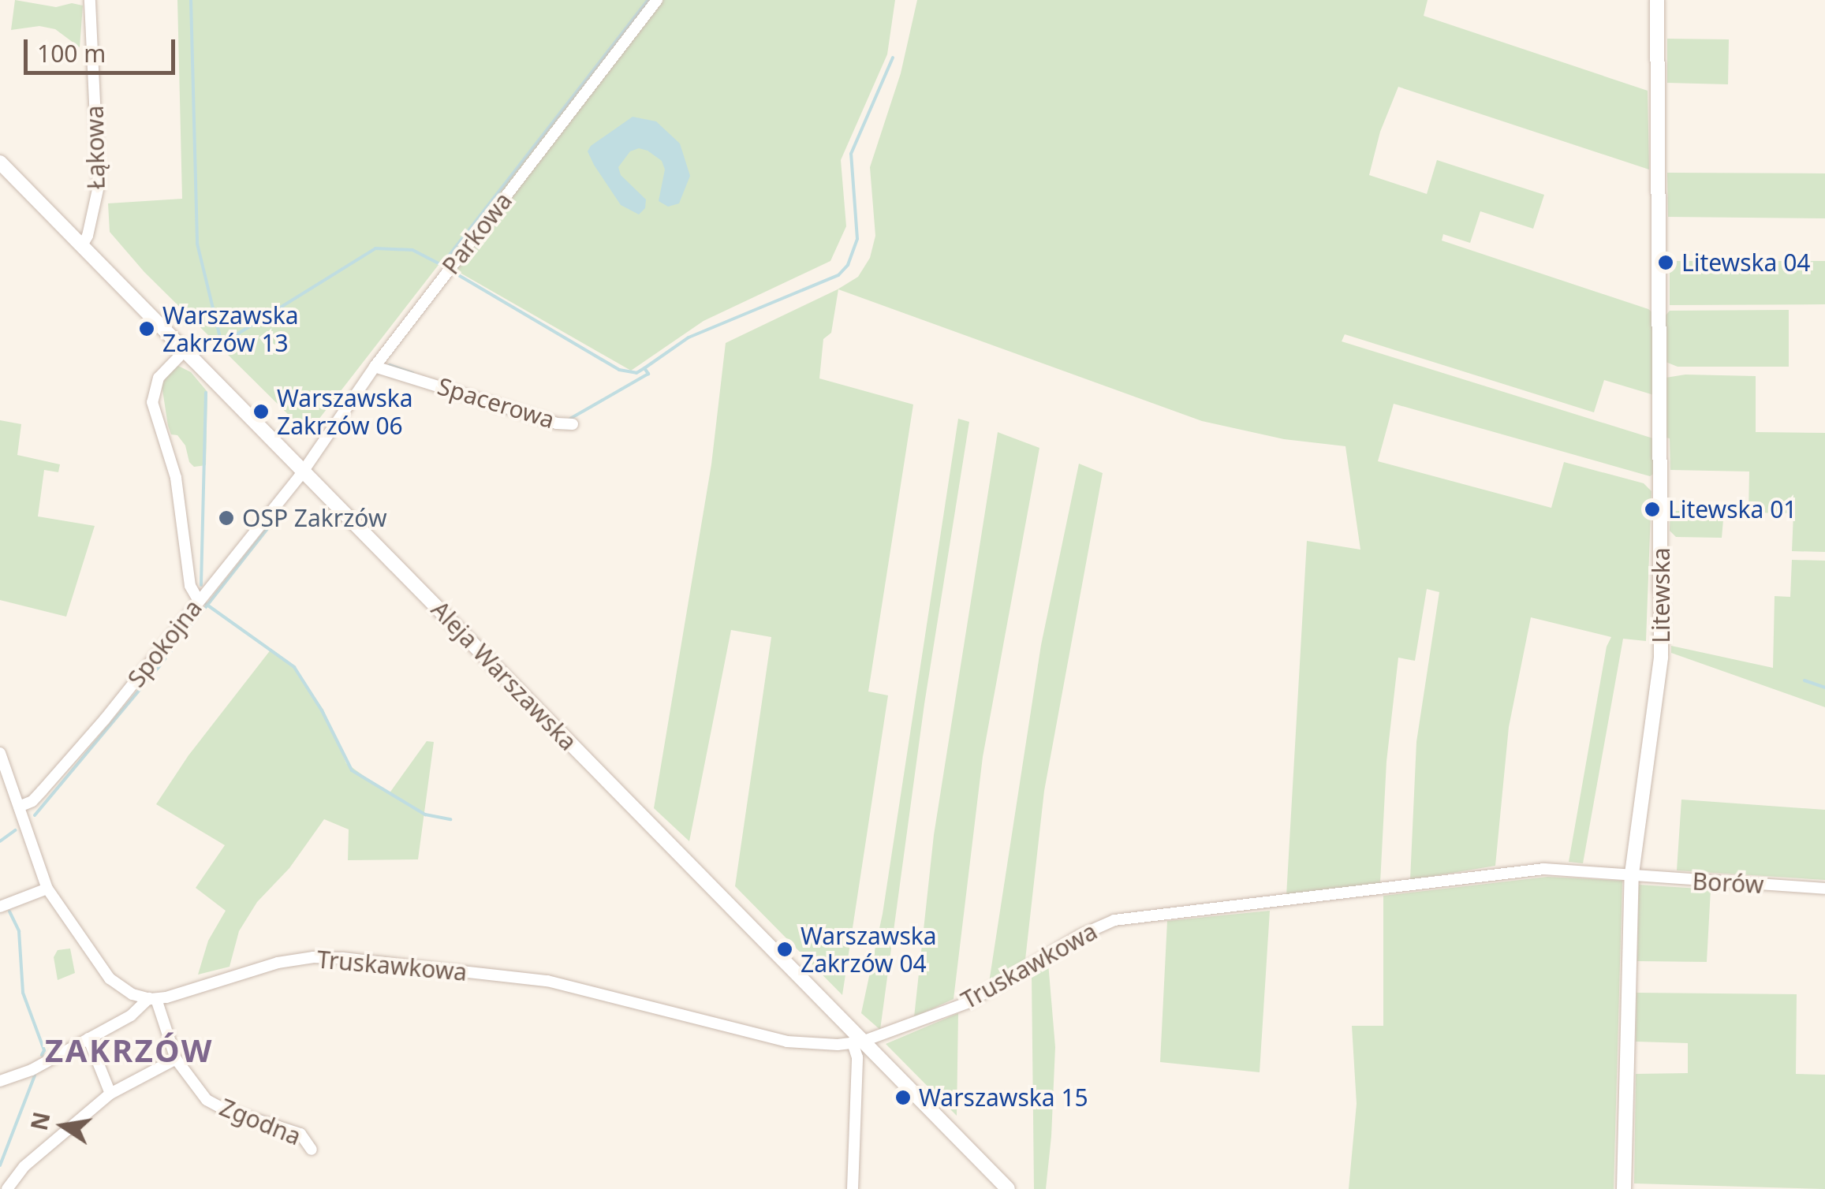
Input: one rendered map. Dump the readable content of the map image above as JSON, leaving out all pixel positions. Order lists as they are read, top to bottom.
{
  "streets": {
    "street": [
      "Łąkowa",
      "Parkowa",
      "Spacerowa",
      "Litewska",
      "Spokojna",
      "Aleja Warszawska",
      "Borów",
      "Truskawkowa",
      "Zgodna"
    ]
  },
  "crossings": [
    ["Łąkowa", "Aleja Warszawska"],
    ["Parkowa", "Spacerowa"],
    ["Parkowa", "Spokojna"],
    ["Parkowa", "Aleja Warszawska"],
    ["Litewska", "Borów"],
    ["Litewska", "Truskawkowa"],
    ["Spokojna", "Aleja Warszawska"],
    ["Aleja Warszawska", "Truskawkowa"],
    ["Borów", "Truskawkowa"]
  ],
  "districts": ["ZAKRZÓW"],
  "places": [
    "Litewska 04",
    "Warszawska Zakrzów 13",
    "Warszawska Zakrzów 06",
    "Litewska 01",
    "OSP Zakrzów",
    "Warszawska Zakrzów 04",
    "Warszawska 15"
  ],
  "scale_bar": "100 m",
  "north": "left"
}
